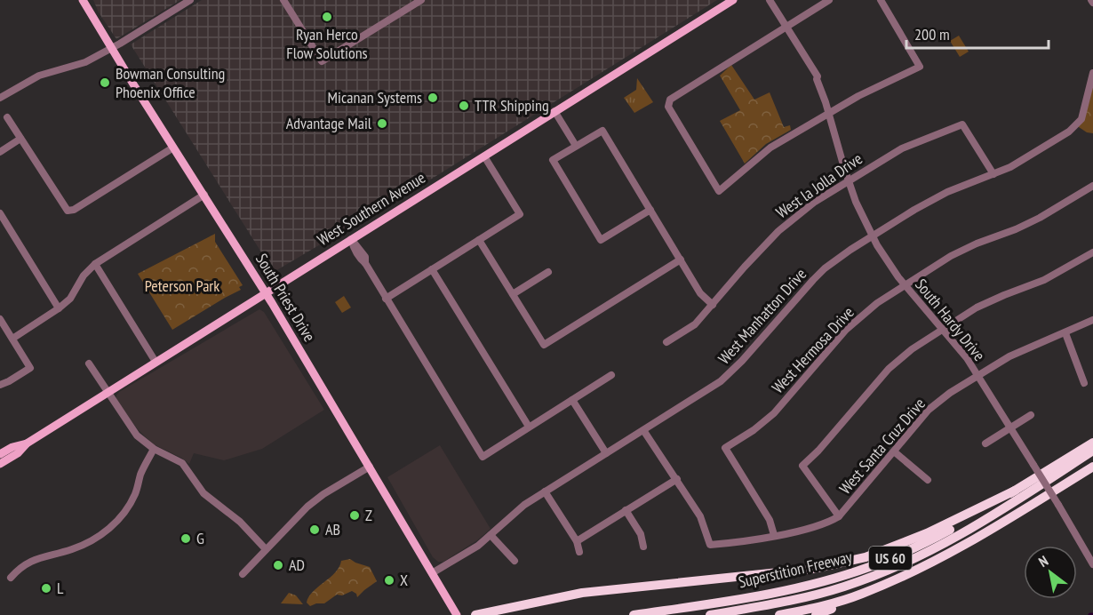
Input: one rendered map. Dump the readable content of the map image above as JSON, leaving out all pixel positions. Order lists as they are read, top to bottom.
{
  "streets": {
    "highway": ["US 60", "Superstition Freeway"],
    "main road": ["West Southern Avenue", "South Priest Drive"],
    "street": [
      "West la Jolla Drive",
      "West Manhatton Drive",
      "South Hardy Drive",
      "West Hermosa Drive",
      "West Santa Cruz Drive"
    ]
  },
  "crossings": [
    ["West la Jolla Drive", "West Manhatton Drive"],
    ["West la Jolla Drive", "South Hardy Drive"],
    ["West Southern Avenue", "South Priest Drive"],
    ["South Priest Drive", "West Manhatton Drive"],
    ["West Manhatton Drive", "South Hardy Drive"],
    ["South Hardy Drive", "West Hermosa Drive"],
    ["South Hardy Drive", "West Santa Cruz Drive"],
    ["West Hermosa Drive", "West Santa Cruz Drive"]
  ],
  "parks": ["Peterson Park"],
  "places": [
    "Ryan Herco Flow Solutions",
    "Bowman Consulting Phoenix Office",
    "Micanan Systems",
    "TTR Shipping",
    "Advantage Mail",
    "Z",
    "AB",
    "G",
    "AD",
    "X",
    "L"
  ],
  "scale_bar": "200 m",
  "north": "top left"
}
